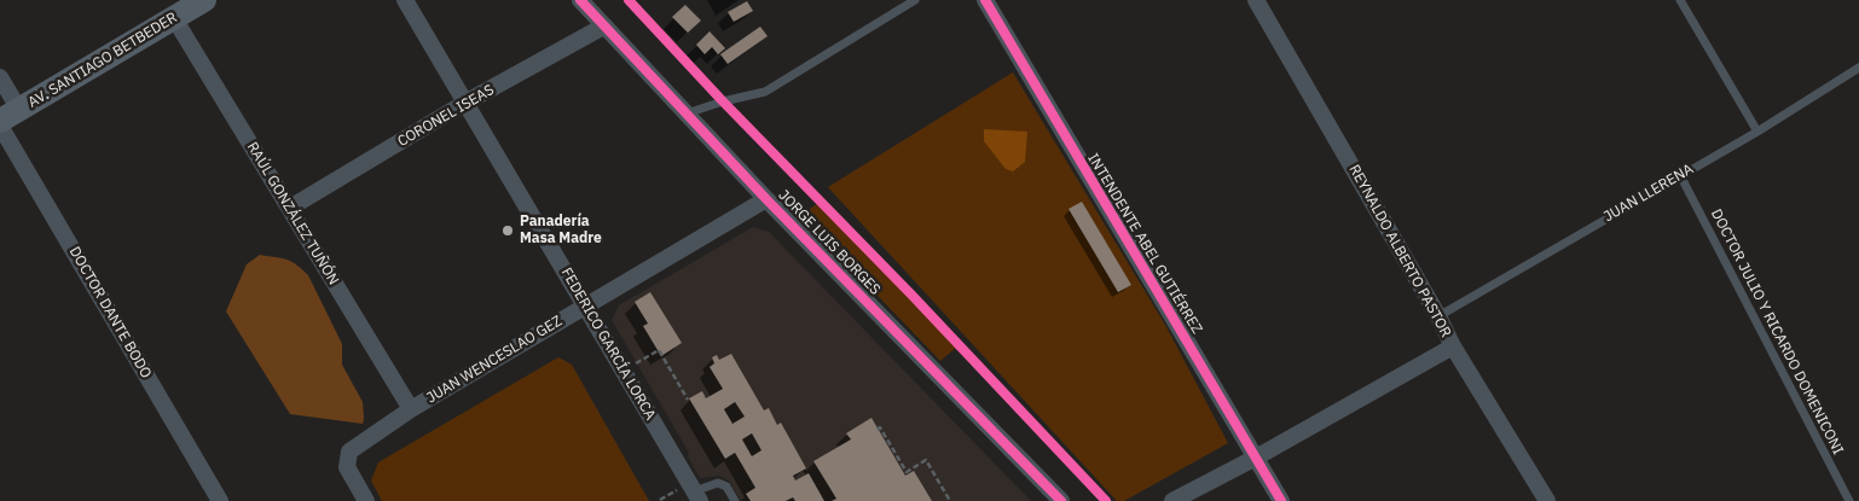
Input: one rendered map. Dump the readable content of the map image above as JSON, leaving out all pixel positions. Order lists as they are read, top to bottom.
{
  "streets": {
    "main road": ["AV. SANTIAGO BETBEDER"],
    "street": [
      "CORONEL ISEAS",
      "RAÚL GONZÁLEZ TUÑÓN",
      "JORGE LUIS BORGES",
      "INTENDENTE ABEL GUTIÉRREZ",
      "REYNALDO ALBERTO PASTOR",
      "DOCTOR DANTE BODO",
      "FEDERICO GARCÍA LORCA",
      "JUAN WENCESLAO GEZ"
    ],
    "lane": ["JUAN LLERENA", "DOCTOR JULIO Y RICARDO DOMENICONI"]
  },
  "crossings": [
    ["AV. SANTIAGO BETBEDER", "RAÚL GONZÁLEZ TUÑÓN"],
    ["AV. SANTIAGO BETBEDER", "DOCTOR DANTE BODO"],
    ["CORONEL ISEAS", "RAÚL GONZÁLEZ TUÑÓN"],
    ["CORONEL ISEAS", "JORGE LUIS BORGES"],
    ["CORONEL ISEAS", "FEDERICO GARCÍA LORCA"],
    ["JUAN LLERENA", "REYNALDO ALBERTO PASTOR"],
    ["JUAN LLERENA", "DOCTOR JULIO Y RICARDO DOMENICONI"],
    ["RAÚL GONZÁLEZ TUÑÓN", "JUAN WENCESLAO GEZ"],
    ["JORGE LUIS BORGES", "JUAN WENCESLAO GEZ"],
    ["FEDERICO GARCÍA LORCA", "JUAN WENCESLAO GEZ"]
  ],
  "places": ["Panadería Masa Madre"]
}
